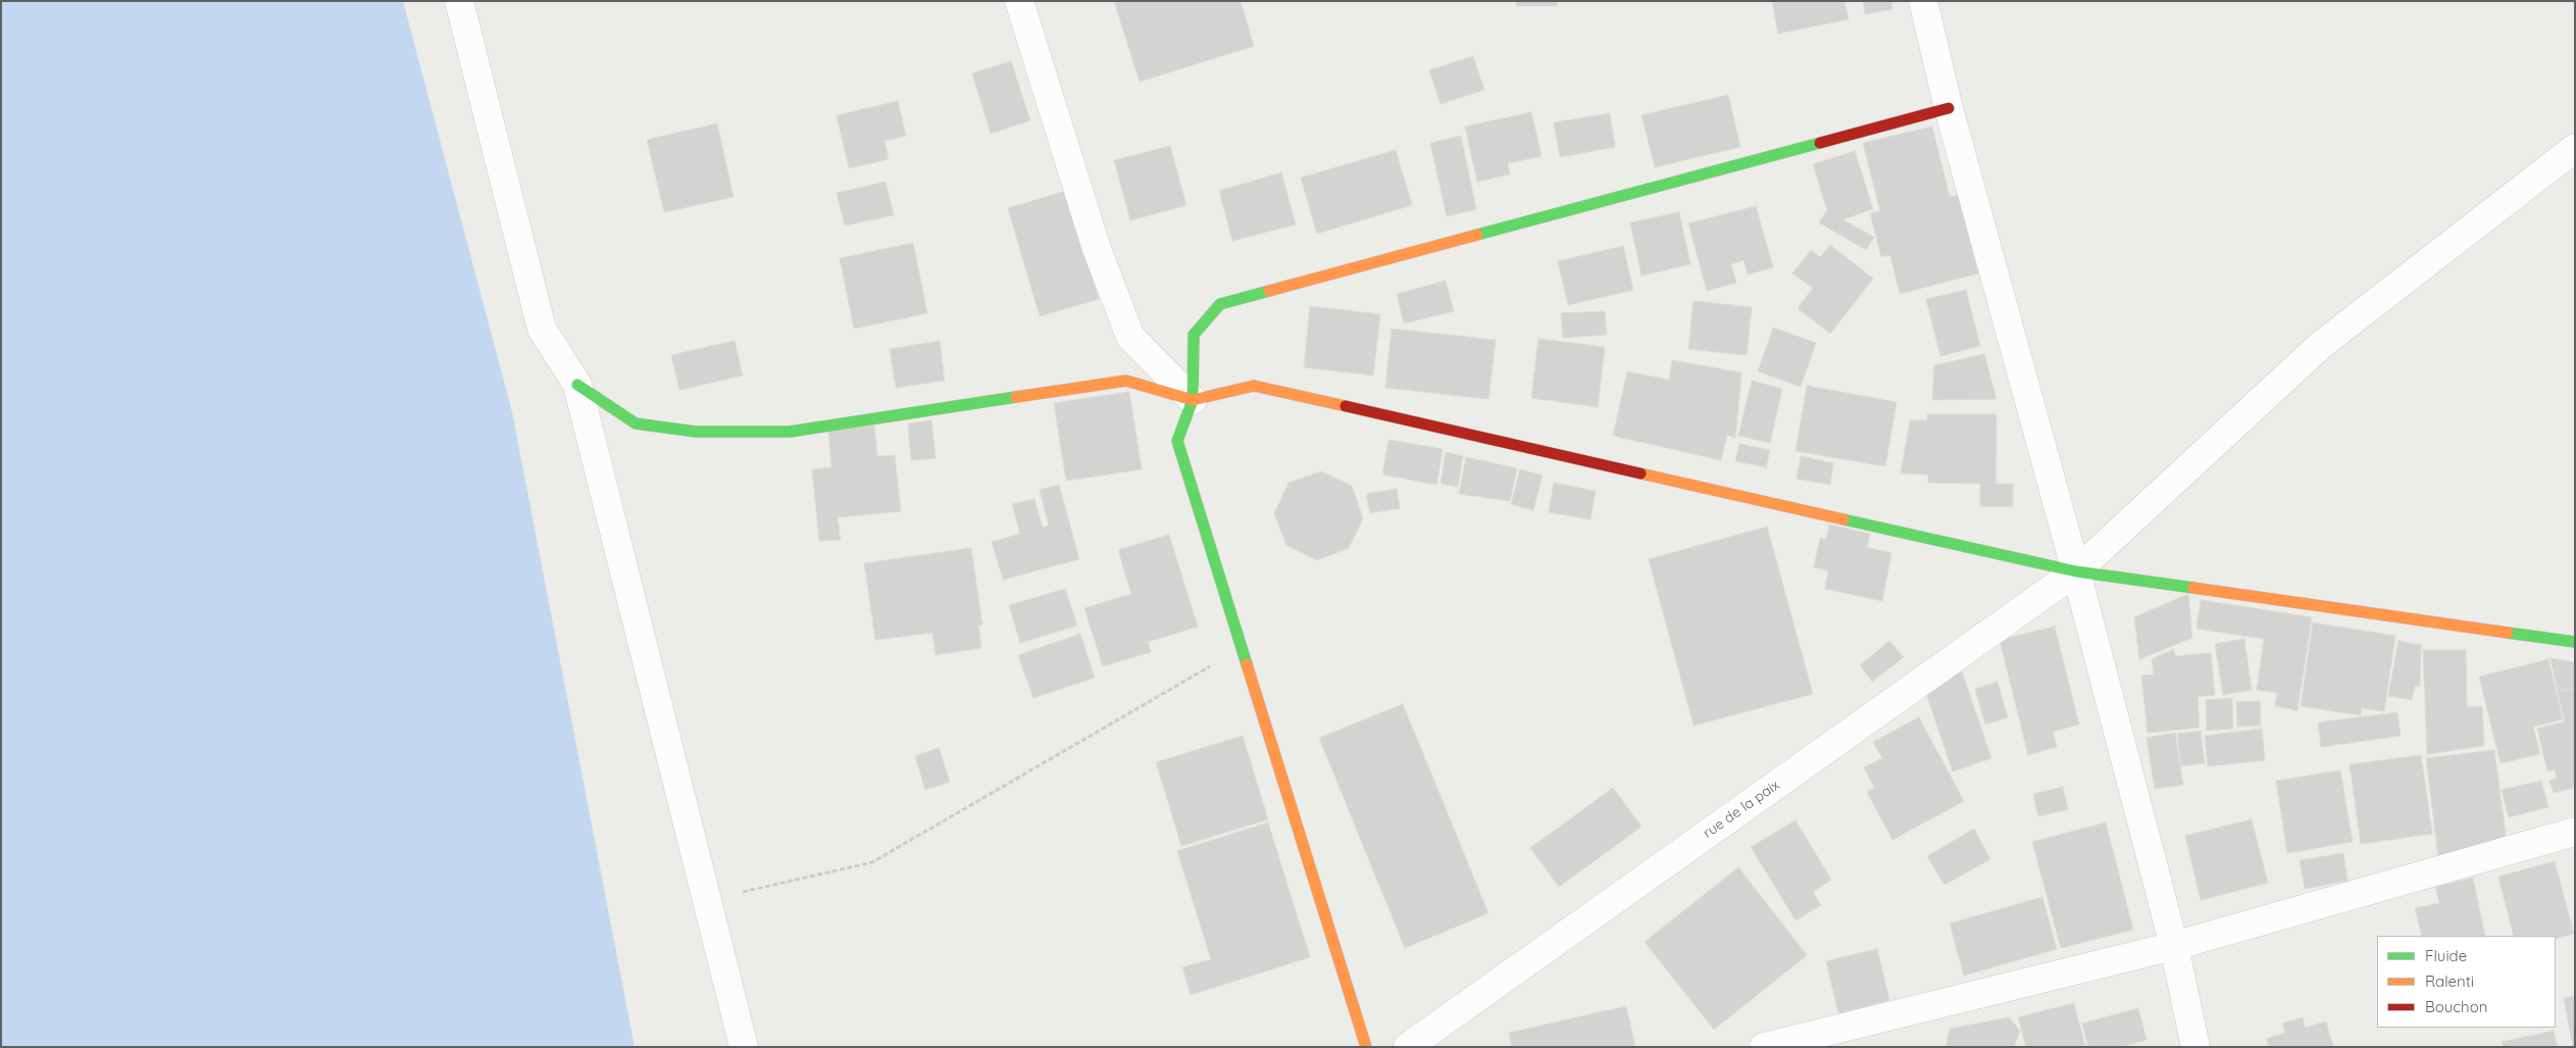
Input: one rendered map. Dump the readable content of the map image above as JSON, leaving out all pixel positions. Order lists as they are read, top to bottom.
{
  "streets": {
    "street": ["rue de la paix"]
  },
  "legend": ["Fluide", "Ralenti", "Bouchon"]
}
